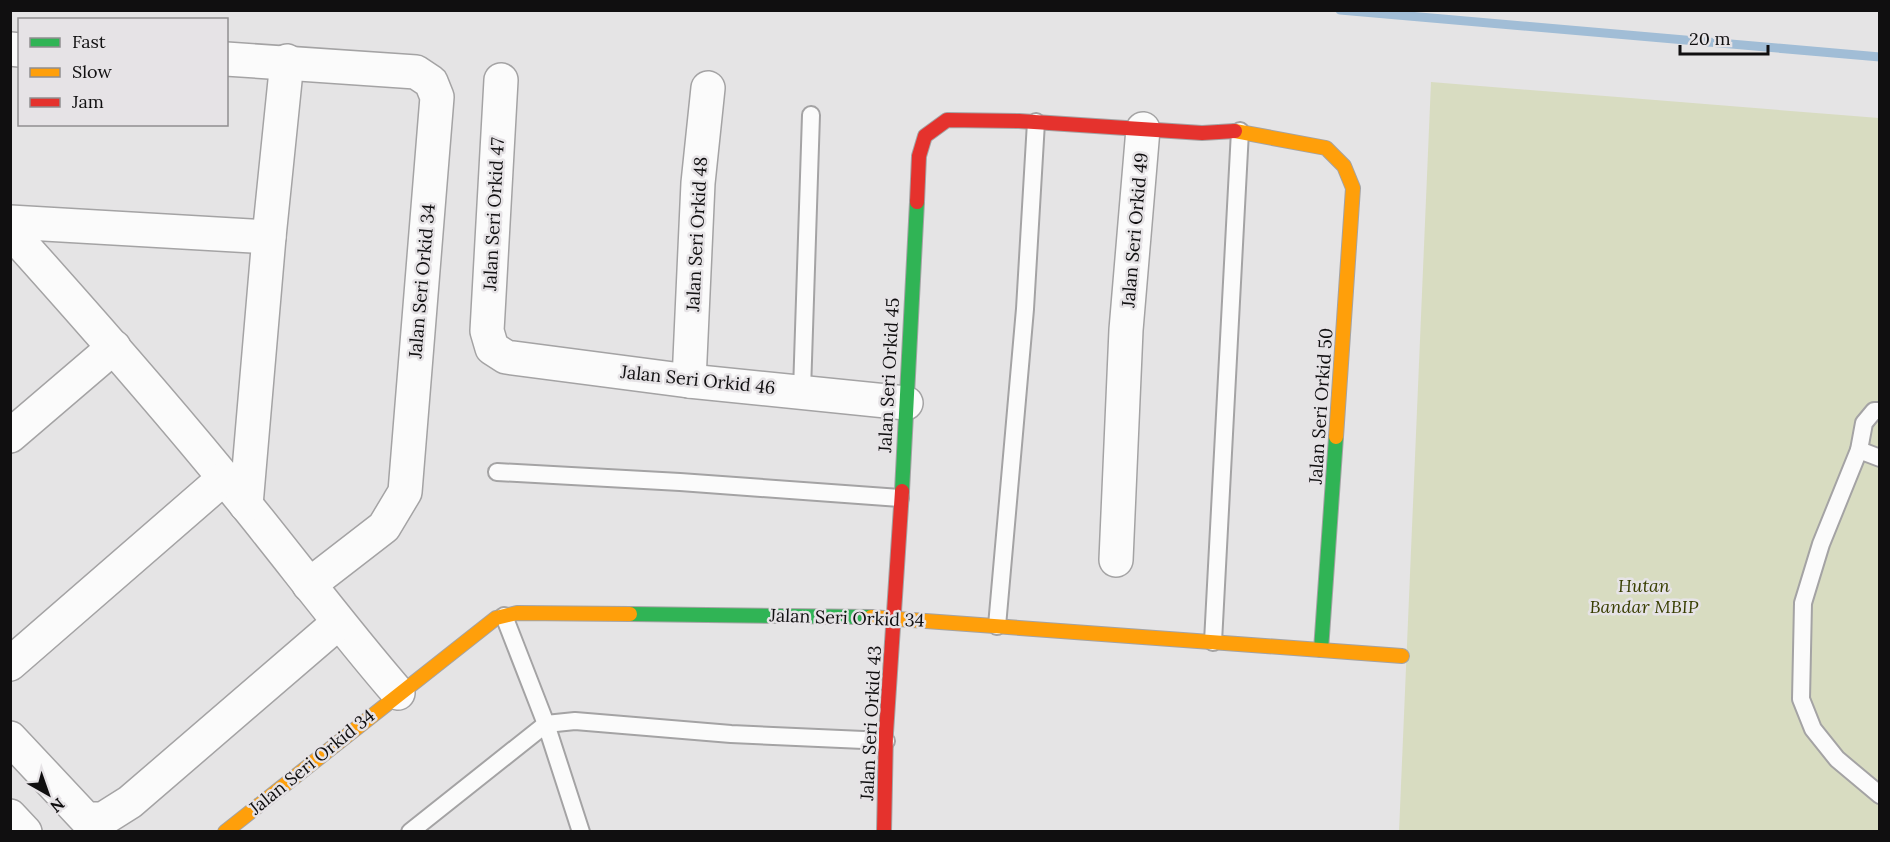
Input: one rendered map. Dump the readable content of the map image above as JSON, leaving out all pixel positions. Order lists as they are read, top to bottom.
{
  "streets": {
    "street": [
      "Jalan Seri Orkid 47",
      "Jalan Seri Orkid 49",
      "Jalan Seri Orkid 48",
      "Jalan Seri Orkid 34",
      "Jalan Seri Orkid 45",
      "Jalan Seri Orkid 46",
      "Jalan Seri Orkid 50",
      "Jalan Seri Orkid 43"
    ]
  },
  "crossings": [
    ["Jalan Seri Orkid 47", "Jalan Seri Orkid 46"],
    ["Jalan Seri Orkid 48", "Jalan Seri Orkid 46"],
    ["Jalan Seri Orkid 34", "Jalan Seri Orkid 45"],
    ["Jalan Seri Orkid 34", "Jalan Seri Orkid 50"],
    ["Jalan Seri Orkid 34", "Jalan Seri Orkid 43"],
    ["Jalan Seri Orkid 45", "Jalan Seri Orkid 46"],
    ["Jalan Seri Orkid 45", "Jalan Seri Orkid 43"]
  ],
  "parks": ["Hutan Bandar MBIP"],
  "legend": ["Fast", "Slow", "Jam"],
  "scale_bar": "20 m",
  "north": "bottom right"
}
